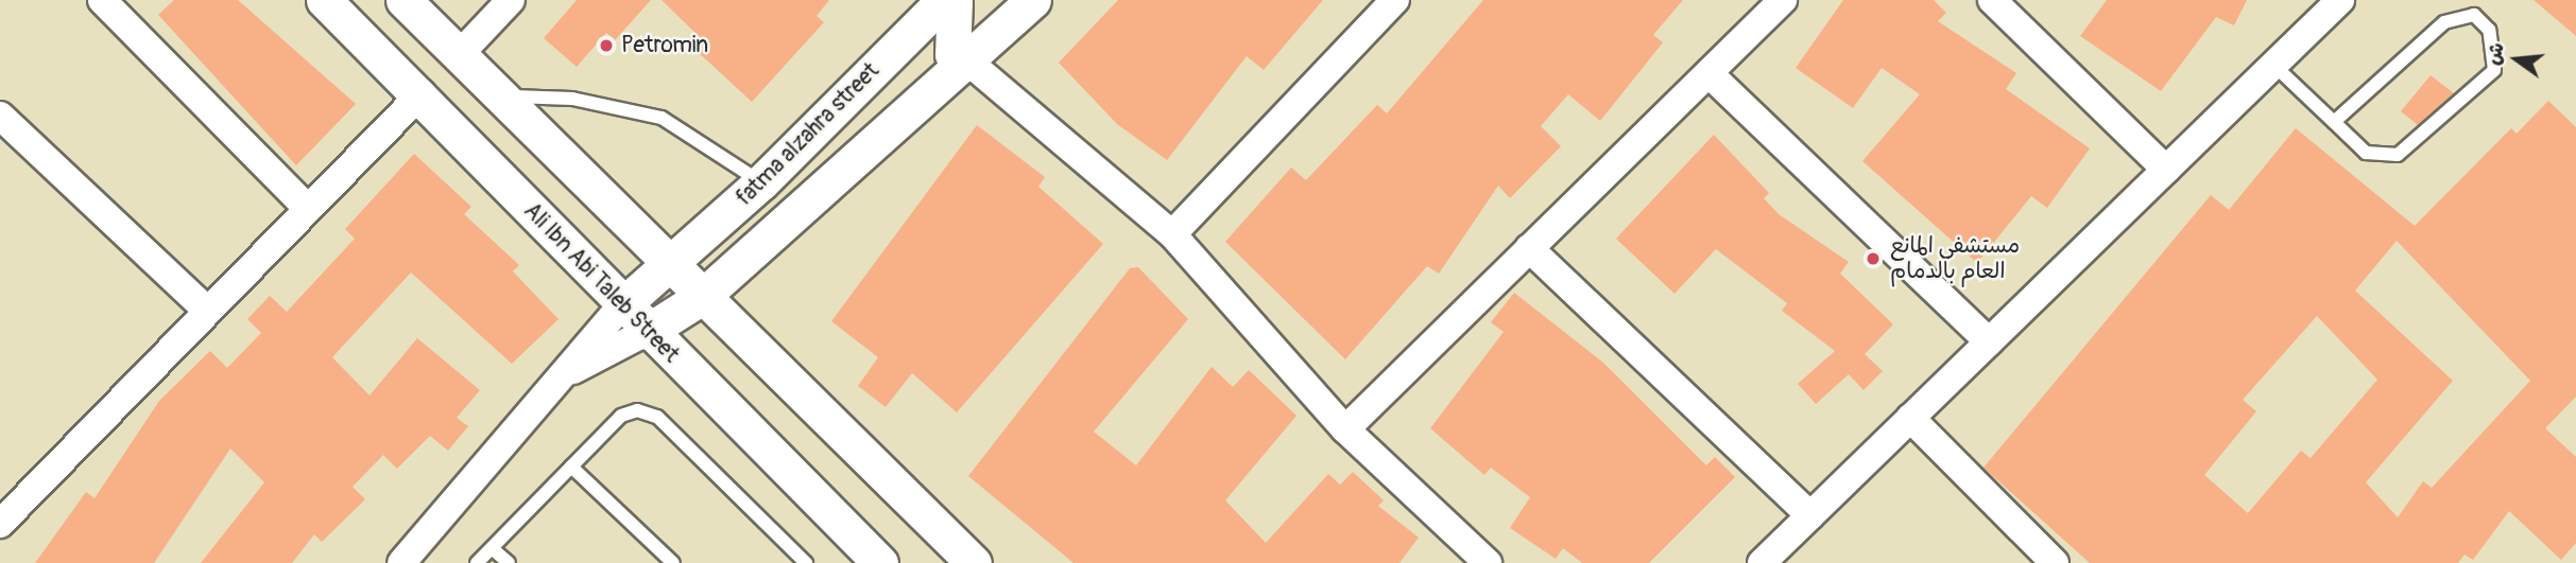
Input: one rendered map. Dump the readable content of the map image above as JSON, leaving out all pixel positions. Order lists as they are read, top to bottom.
{
  "streets": {
    "street": ["fatma alzahra street", "Ali Ibn Abi Taleb Street"]
  },
  "crossings": [
    ["fatma alzahra street", "Ali Ibn Abi Taleb Street"]
  ],
  "places": ["Petromin", "مستشفى المانع العام بالدمام"],
  "north": "left"
}
